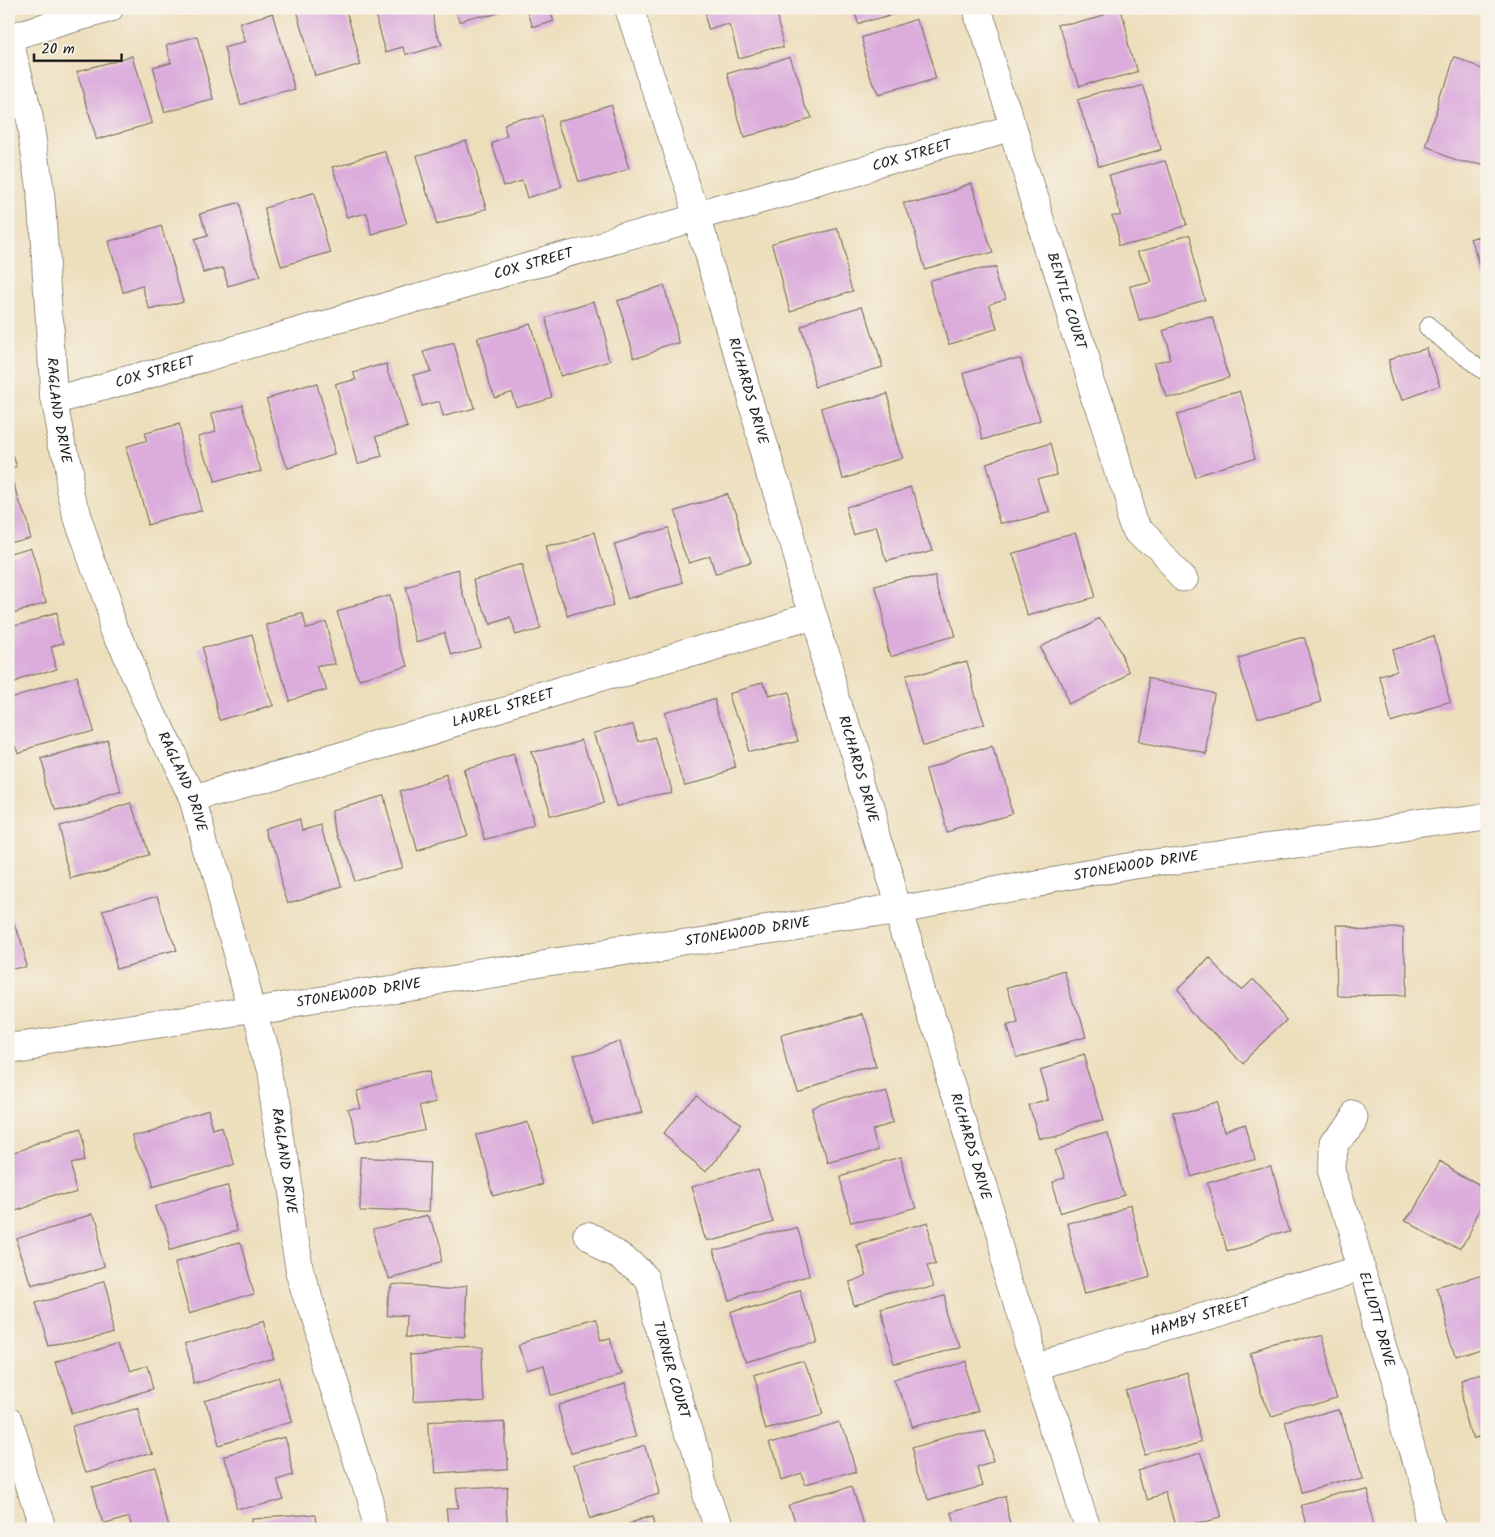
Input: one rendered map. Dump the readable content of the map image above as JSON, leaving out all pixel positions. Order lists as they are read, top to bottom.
{
  "streets": {
    "street": [
      "COX STREET",
      "BENTLE COURT",
      "RICHARDS DRIVE",
      "RAGLAND DRIVE",
      "LAUREL STREET",
      "STONEWOOD DRIVE",
      "HAMBY STREET",
      "ELLIOTT DRIVE",
      "TURNER COURT"
    ]
  },
  "crossings": [
    ["COX STREET", "BENTLE COURT"],
    ["COX STREET", "RICHARDS DRIVE"],
    ["COX STREET", "RAGLAND DRIVE"],
    ["RICHARDS DRIVE", "LAUREL STREET"],
    ["RICHARDS DRIVE", "STONEWOOD DRIVE"],
    ["RICHARDS DRIVE", "HAMBY STREET"],
    ["RAGLAND DRIVE", "LAUREL STREET"],
    ["RAGLAND DRIVE", "STONEWOOD DRIVE"],
    ["HAMBY STREET", "ELLIOTT DRIVE"]
  ],
  "scale_bar": "20 m"
}
